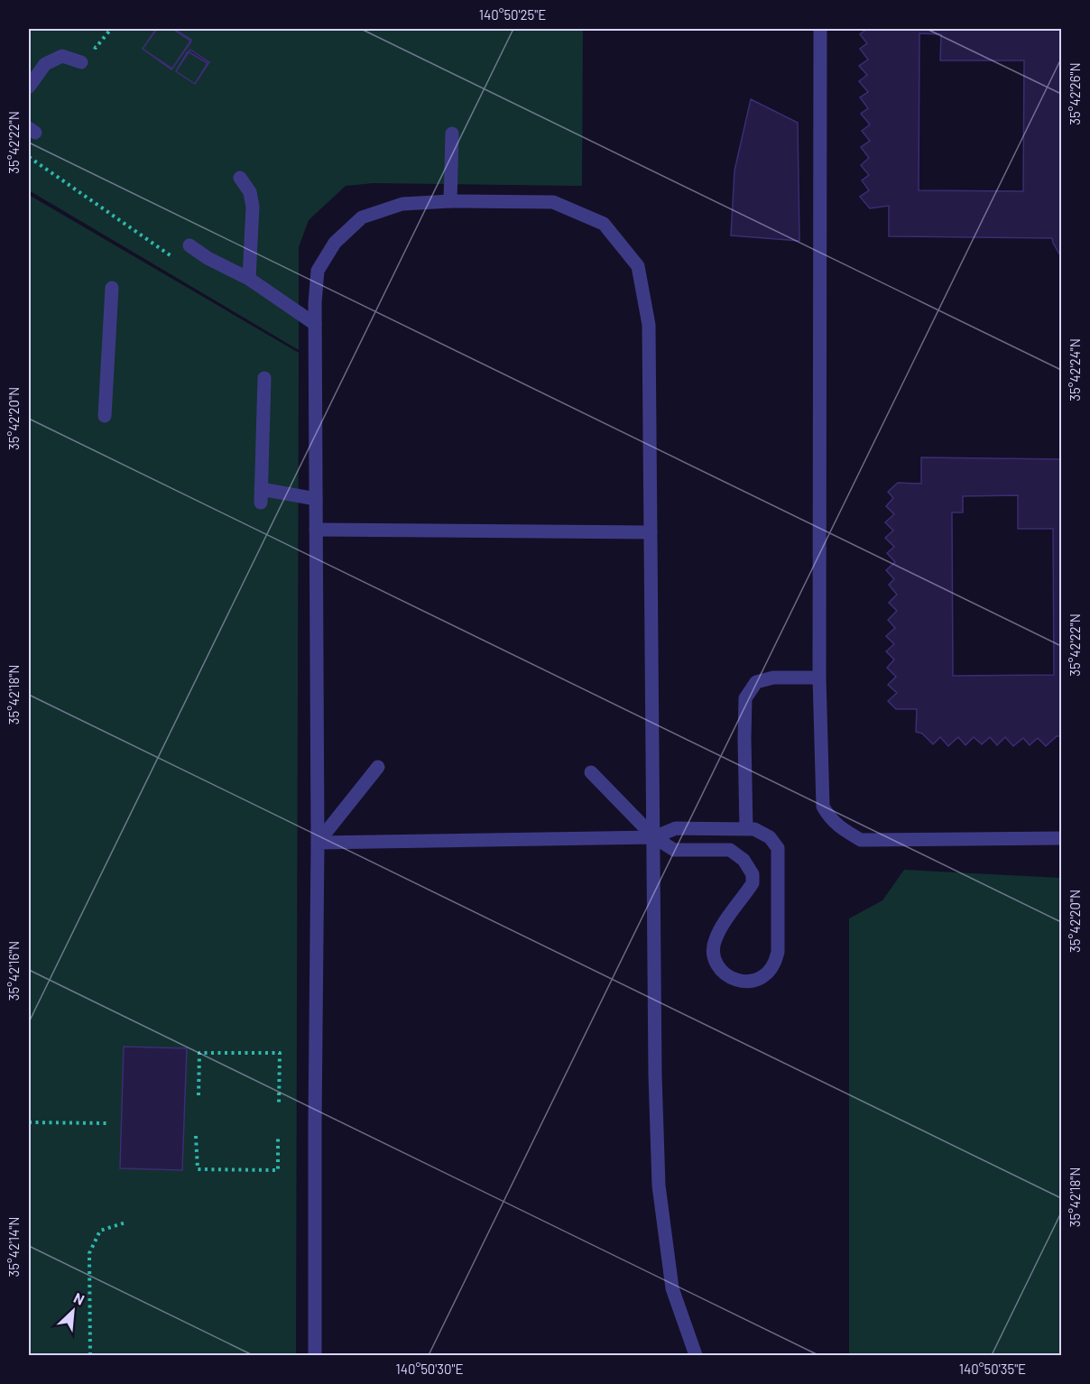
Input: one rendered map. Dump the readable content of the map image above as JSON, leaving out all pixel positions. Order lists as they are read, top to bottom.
{
  "north": "top right",
  "coordinates": [
    "140°50'25\"E",
    "35°42'26\"N",
    "35°42'22\"N",
    "35°42'24\"N",
    "35°42'20\"N",
    "35°42'18\"N",
    "35°42'16\"N",
    "35°42'14\"N",
    "140°50'30\"E",
    "140°50'35\"E"
  ]
}
